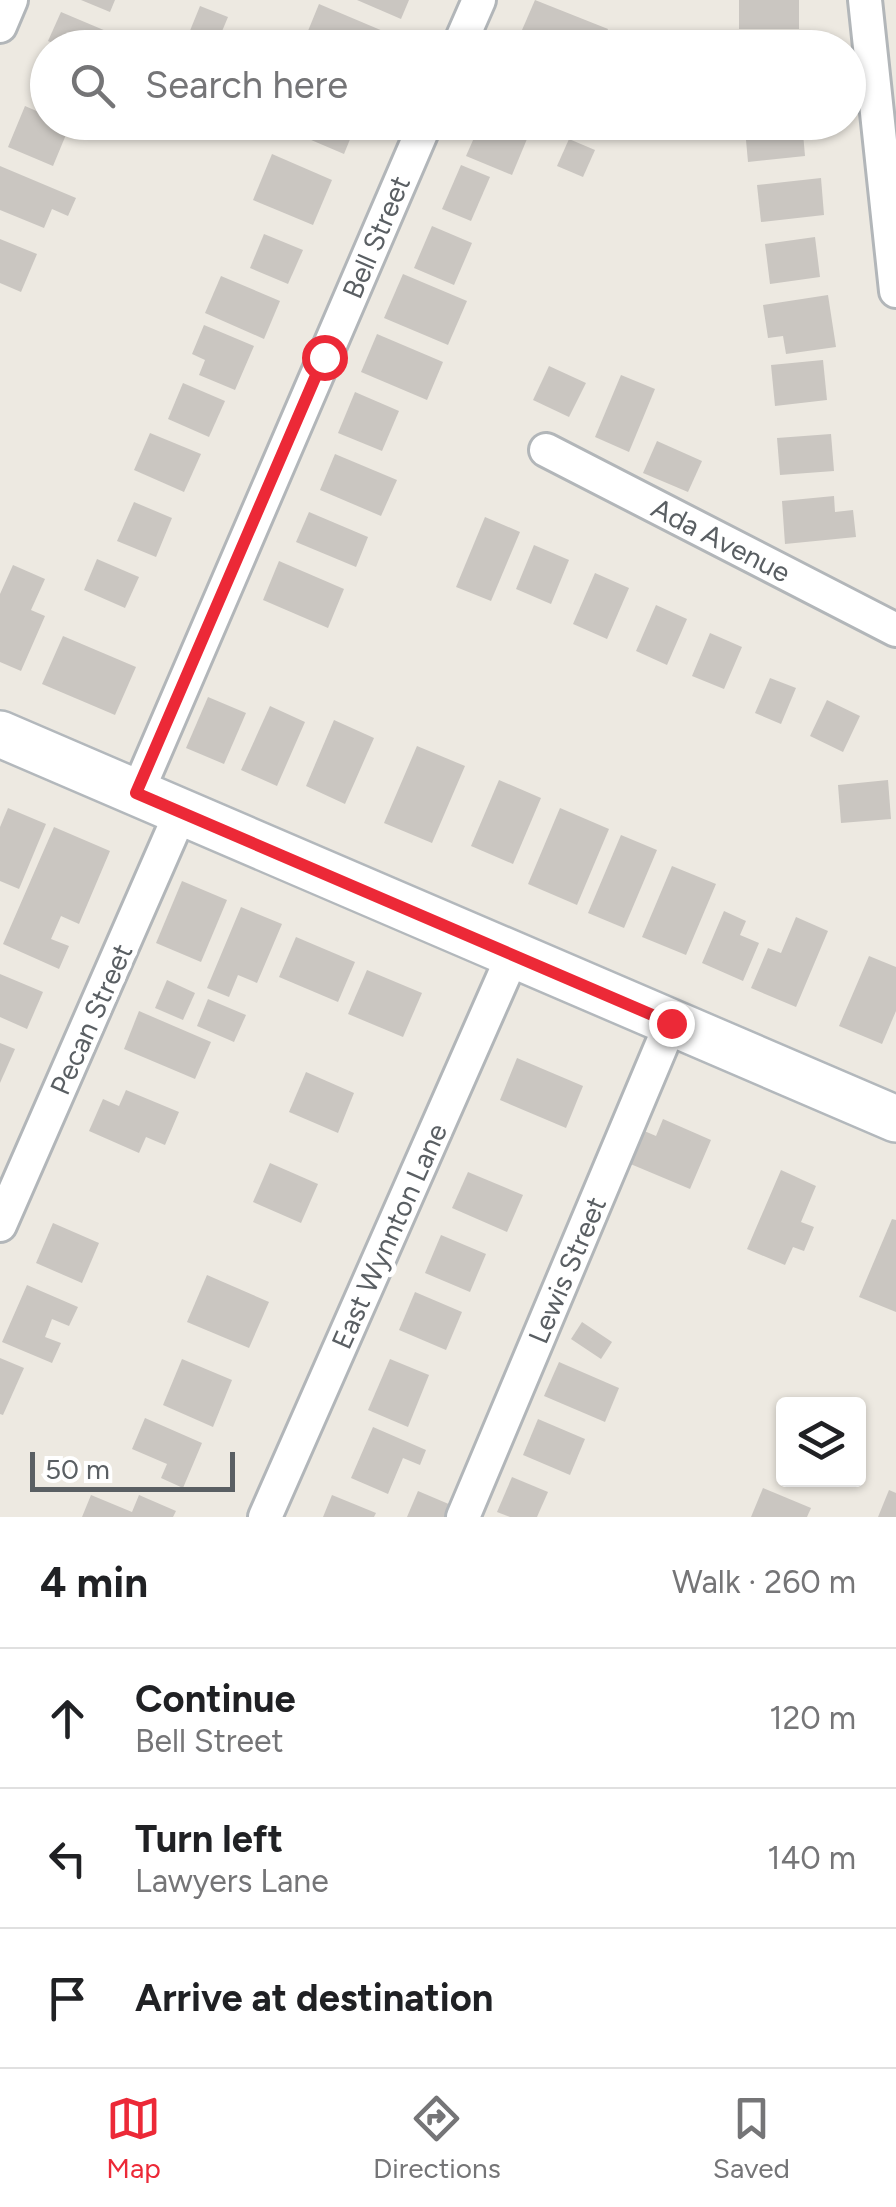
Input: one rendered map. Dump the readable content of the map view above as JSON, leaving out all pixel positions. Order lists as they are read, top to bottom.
{
  "streets": {
    "street": [
      "Bell Street",
      "Ada Avenue",
      "Pecan Street",
      "East Wynnton Lane",
      "Lewis Street"
    ]
  },
  "scale_bar": "50 m",
  "page": {
    "search": "Search here",
    "scale": "50 m",
    "heading": ["4 min", "Walk · 260 m"],
    "list": [
      ["Continue", "Bell Street", "120 m"],
      ["Turn left", "Lawyers Lane", "140 m"],
      "Arrive at destination"
    ],
    "nav": ["Map", "Directions", "Saved"]
  }
}
